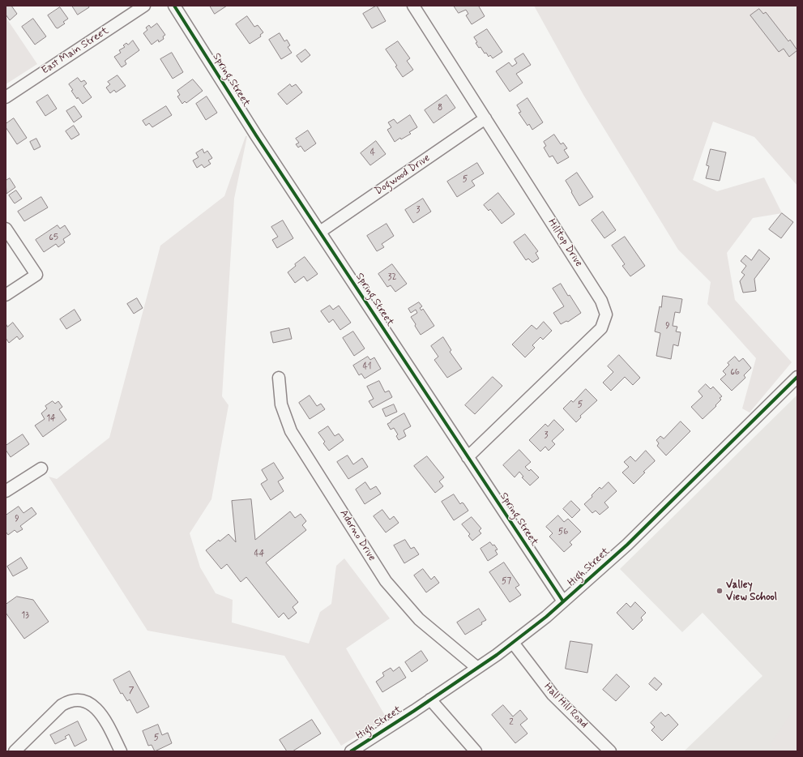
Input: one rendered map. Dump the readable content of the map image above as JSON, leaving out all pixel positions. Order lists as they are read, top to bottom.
{
  "streets": {
    "street": [
      "East Main Street",
      "Spring Street",
      "Dogwood Drive",
      "Hilltop Drive",
      "Adorno Drive",
      "High Street",
      "Hall Hill Road"
    ]
  },
  "crossings": [
    ["Spring Street", "Dogwood Drive"],
    ["Spring Street", "Hilltop Drive"],
    ["Spring Street", "High Street"],
    ["Dogwood Drive", "Hilltop Drive"],
    ["Adorno Drive", "High Street"],
    ["High Street", "Hall Hill Road"]
  ],
  "places": ["Valley View School"],
  "house_numbers": [
    "8",
    "4",
    "5",
    "3",
    "65",
    "32",
    "9",
    "41",
    "66",
    "5",
    "14",
    "3",
    "9",
    "56",
    "44",
    "57",
    "13",
    "7",
    "2",
    "5"
  ]
}
